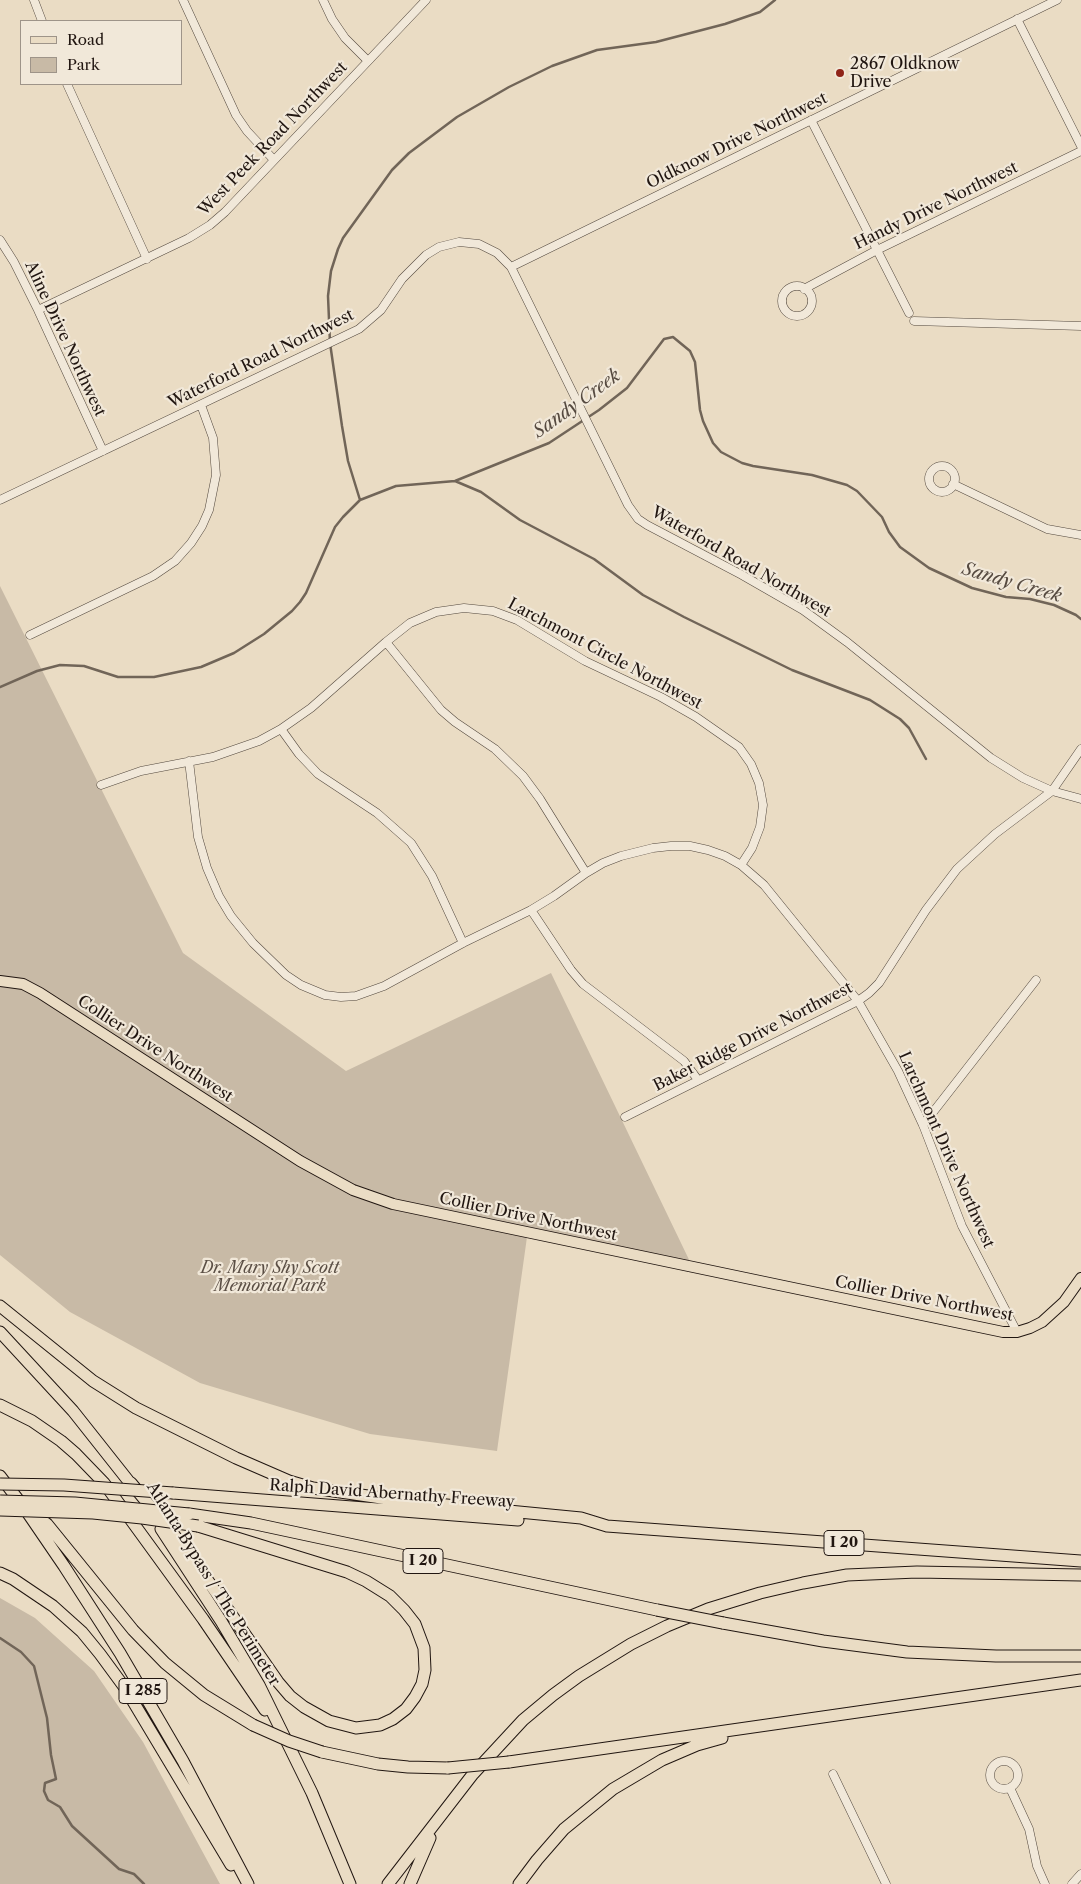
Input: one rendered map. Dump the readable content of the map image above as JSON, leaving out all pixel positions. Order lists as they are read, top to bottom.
{
  "streets": {
    "highway": [
      "Ralph David Abernathy Freeway",
      "I 20",
      "Atlanta Bypass / The Perimeter",
      "I 285"
    ],
    "main road": ["Collier Drive Northwest"],
    "street": [
      "West Peek Road Northwest",
      "Oldknow Drive Northwest",
      "Handy Drive Northwest",
      "Aline Drive Northwest",
      "Waterford Road Northwest",
      "Larchmont Circle Northwest",
      "Baker Ridge Drive Northwest",
      "Larchmont Drive Northwest"
    ]
  },
  "crossings": [
    ["West Peek Road Northwest", "Aline Drive Northwest"],
    ["Oldknow Drive Northwest", "Waterford Road Northwest"],
    ["Aline Drive Northwest", "Waterford Road Northwest"],
    ["Waterford Road Northwest", "Baker Ridge Drive Northwest"],
    ["Larchmont Circle Northwest", "Larchmont Drive Northwest"],
    ["Baker Ridge Drive Northwest", "Larchmont Drive Northwest"],
    ["Collier Drive Northwest", "Larchmont Drive Northwest"],
    ["Ralph David Abernathy Freeway", "I 20"]
  ],
  "water": ["Sandy Creek"],
  "parks": ["Dr. Mary Shy Scott Memorial Park"],
  "places": ["2867 Oldknow Drive"],
  "legend": ["Road", "Park"]
}
